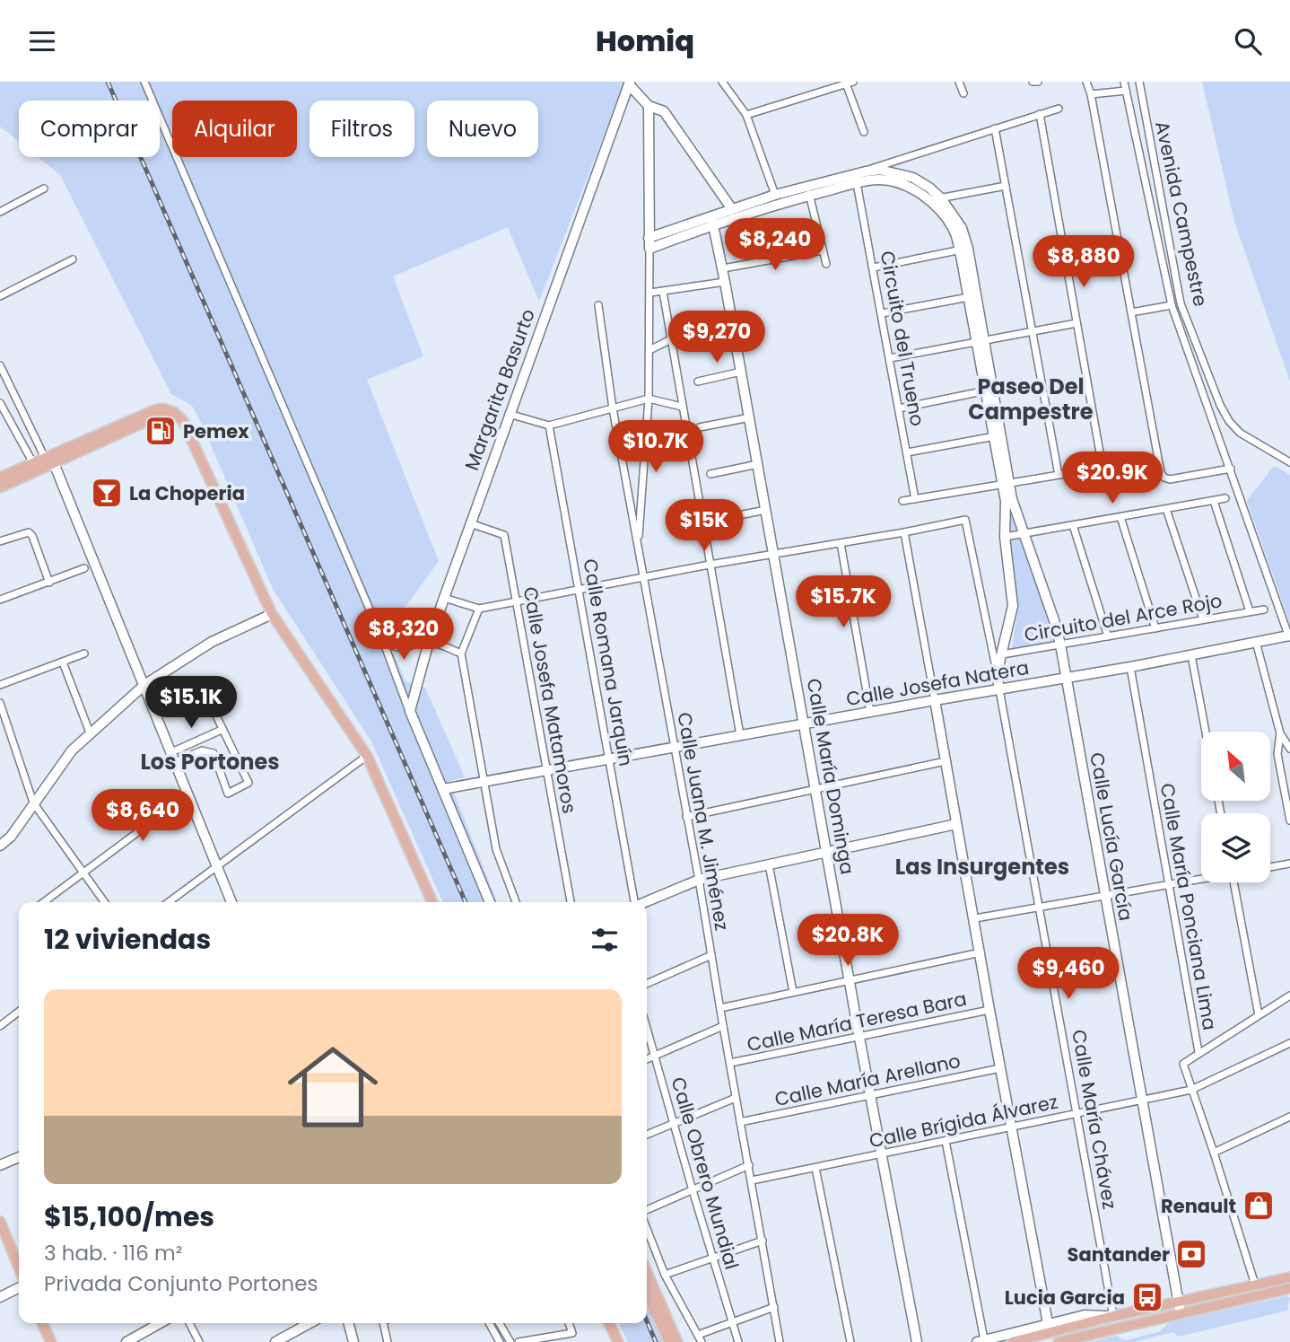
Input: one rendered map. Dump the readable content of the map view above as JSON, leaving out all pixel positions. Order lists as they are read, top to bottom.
{
  "streets": {
    "street": [
      "Avenida Campestre",
      "Circuito del Trueno",
      "Margarita Basurto",
      "Circuito del Arce Rojo",
      "Calle Romana Jarquín",
      "Calle Josefa Natera",
      "Calle Josefa Matamoros",
      "Calle María Dominga",
      "Calle Juana M. Jiménez",
      "Calle Lucía García",
      "Calle María Ponciana Lima",
      "Calle María Teresa Bara",
      "Calle María Arellano",
      "Calle María Chávez",
      "Calle Brígida Álvarez",
      "Calle Obrero Mundial"
    ]
  },
  "crossings": [
    ["Margarita Basurto", "Calle Josefa Matamoros"],
    ["Circuito del Arce Rojo", "Calle Lucía García"],
    ["Circuito del Arce Rojo", "Calle María Chávez"],
    ["Calle Romana Jarquín", "Calle Josefa Natera"],
    ["Calle Josefa Natera", "Calle Josefa Matamoros"],
    ["Calle Josefa Natera", "Calle María Dominga"],
    ["Calle Josefa Natera", "Calle Juana M. Jiménez"],
    ["Calle Josefa Natera", "Calle Lucía García"],
    ["Calle Josefa Natera", "Calle María Ponciana Lima"],
    ["Calle Josefa Natera", "Calle María Chávez"],
    ["Calle María Dominga", "Calle María Teresa Bara"],
    ["Calle María Dominga", "Calle María Arellano"],
    ["Calle María Dominga", "Calle Brígida Álvarez"],
    ["Calle Juana M. Jiménez", "Calle María Teresa Bara"],
    ["Calle Juana M. Jiménez", "Calle María Arellano"],
    ["Calle Juana M. Jiménez", "Calle Brígida Álvarez"],
    ["Calle Lucía García", "Calle María Chávez"],
    ["Calle Lucía García", "Calle Brígida Álvarez"],
    ["Calle María Ponciana Lima", "Calle Brígida Álvarez"],
    ["Calle María Chávez", "Calle Brígida Álvarez"]
  ],
  "districts": ["Paseo Del Campestre", "Los Portones", "Las Insurgentes"],
  "places": {
    "fuel station": ["Pemex"],
    "bar": ["La Choperia"],
    "shop": ["Renault"],
    "bank": ["Santander"],
    "bus stop": ["Lucia Garcia"]
  },
  "north": "top left",
  "page": {
    "header": "Homiq",
    "chip": [
      "Comprar",
      "Alquilar",
      "Filtros",
      "Nuevo"
    ],
    "price": [
      "$8,240",
      "$8,880",
      "$9,270",
      "$10.7K",
      "$20.9K",
      "$15K",
      "$15.7K",
      "$8,320",
      "$15.1K",
      "$8,640",
      "$20.8K",
      "$9,460"
    ],
    "heading": "12 viviendas",
    "list": [
      {
        "name": "$15,100/mes",
        "note": "3 hab. · 116 m² · Privada Conjunto Portones"
      }
    ]
  }
}
